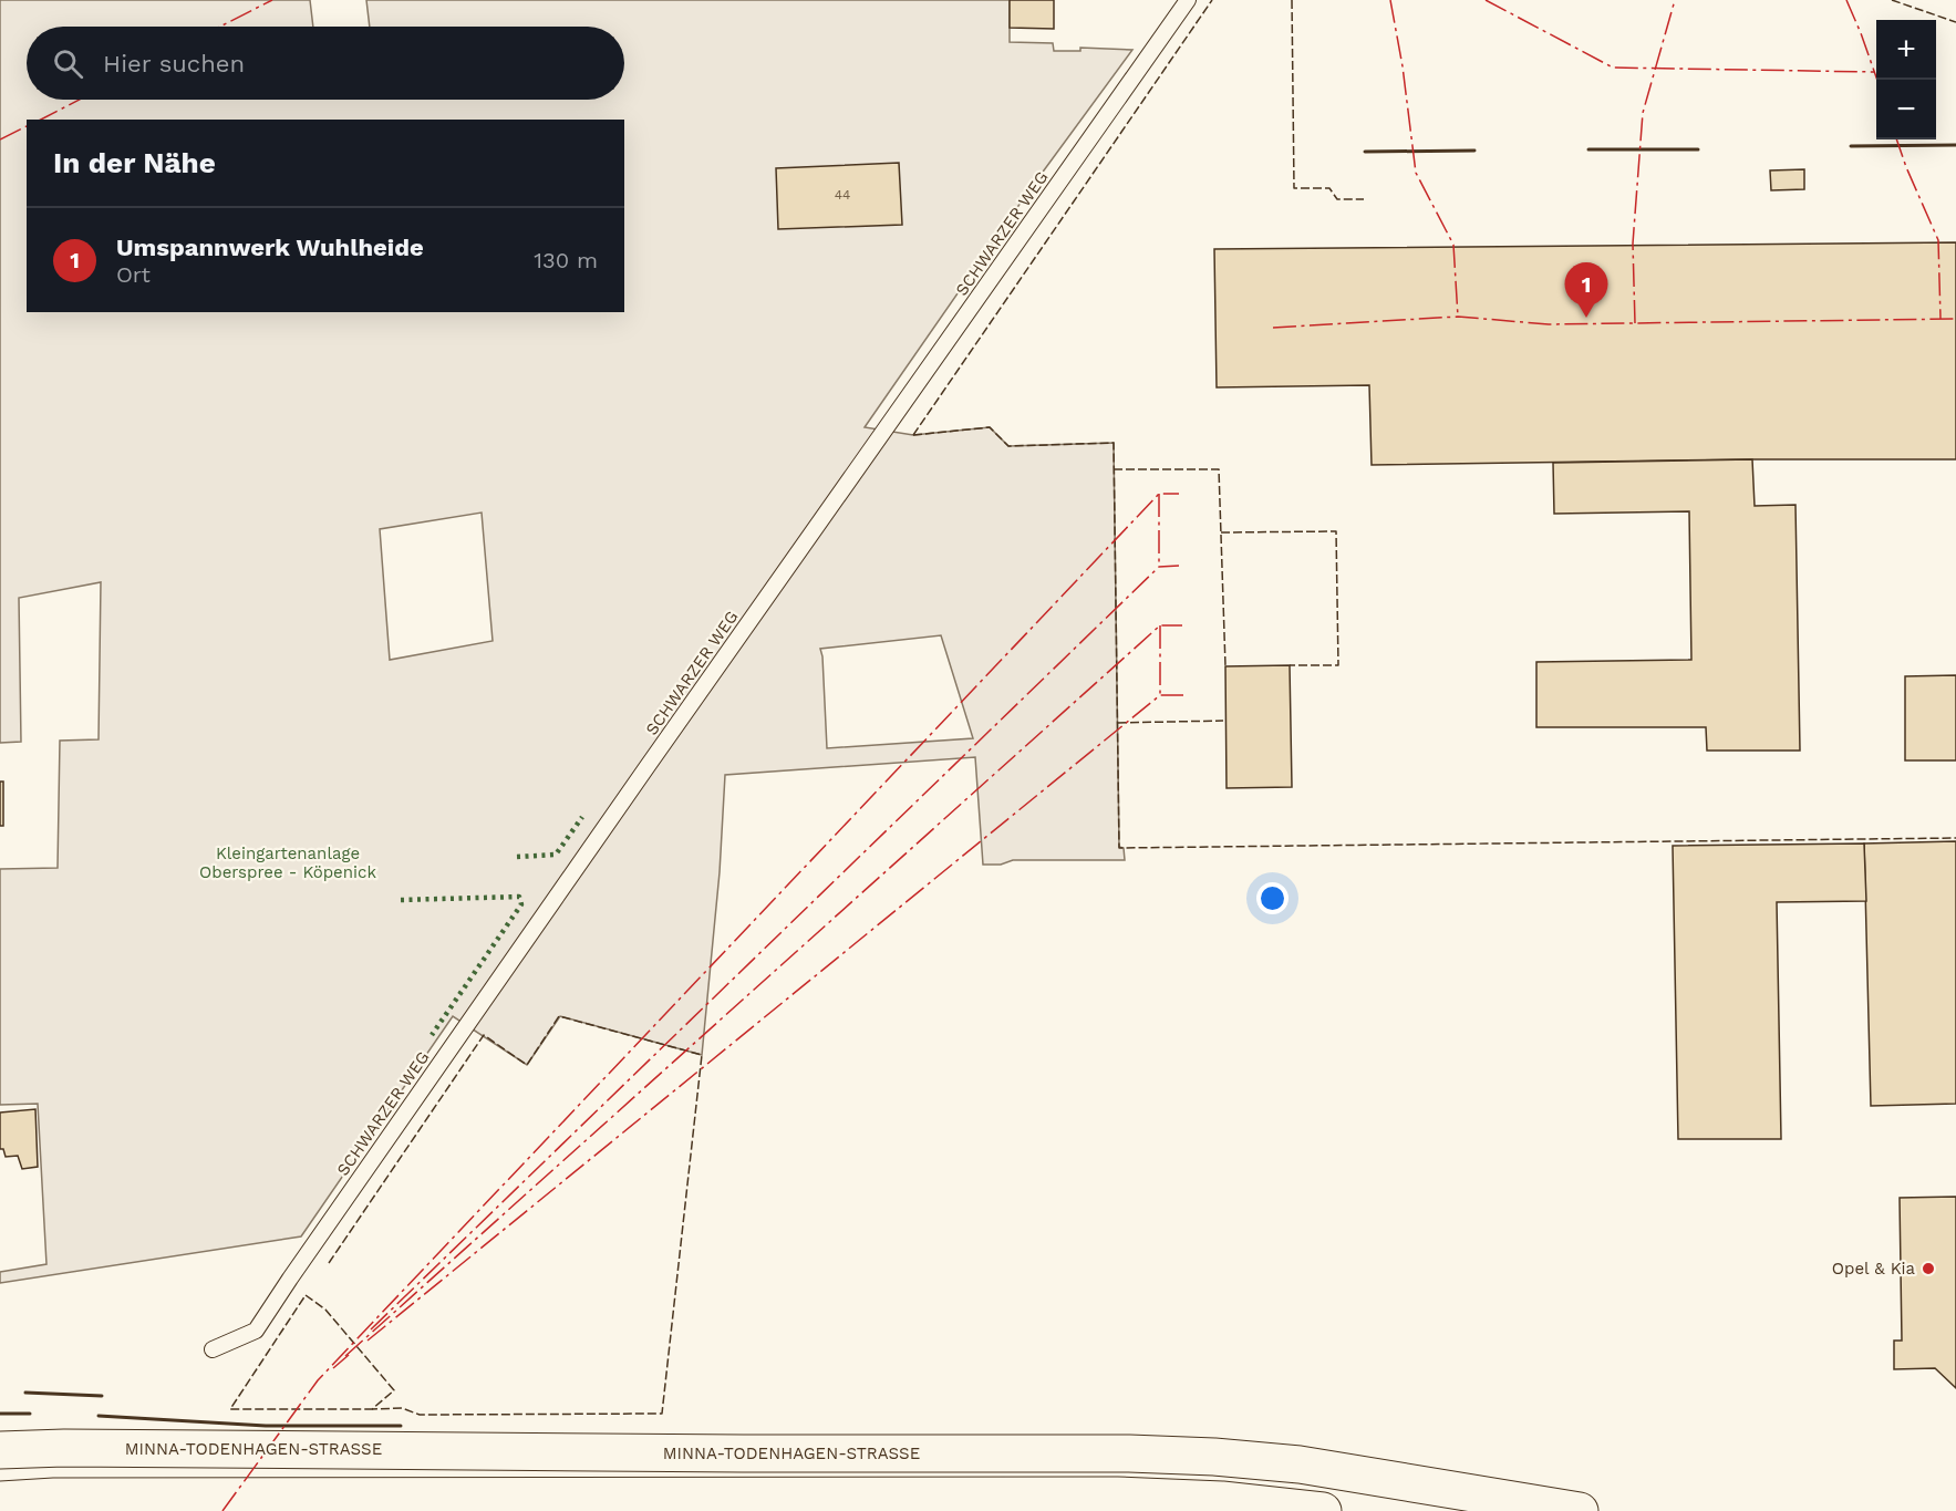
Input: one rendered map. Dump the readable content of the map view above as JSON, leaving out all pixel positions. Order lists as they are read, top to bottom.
{
  "streets": {
    "main road": ["MINNA-TODENHAGEN-STRASSE"],
    "lane": ["SCHWARZER WEG"]
  },
  "parks": ["Kleingartenanlage Oberspree - Köpenick"],
  "places": ["Opel & Kia"],
  "house_numbers": ["44"],
  "page": {
    "map_buttons": ["+", "−"],
    "search": "Hier suchen",
    "heading": "In der Nähe",
    "list": [
      {
        "mark": "1",
        "name": "Umspannwerk Wuhlheide",
        "note": "Ort",
        "value": "130 m"
      }
    ],
    "pins": "1"
  }
}
